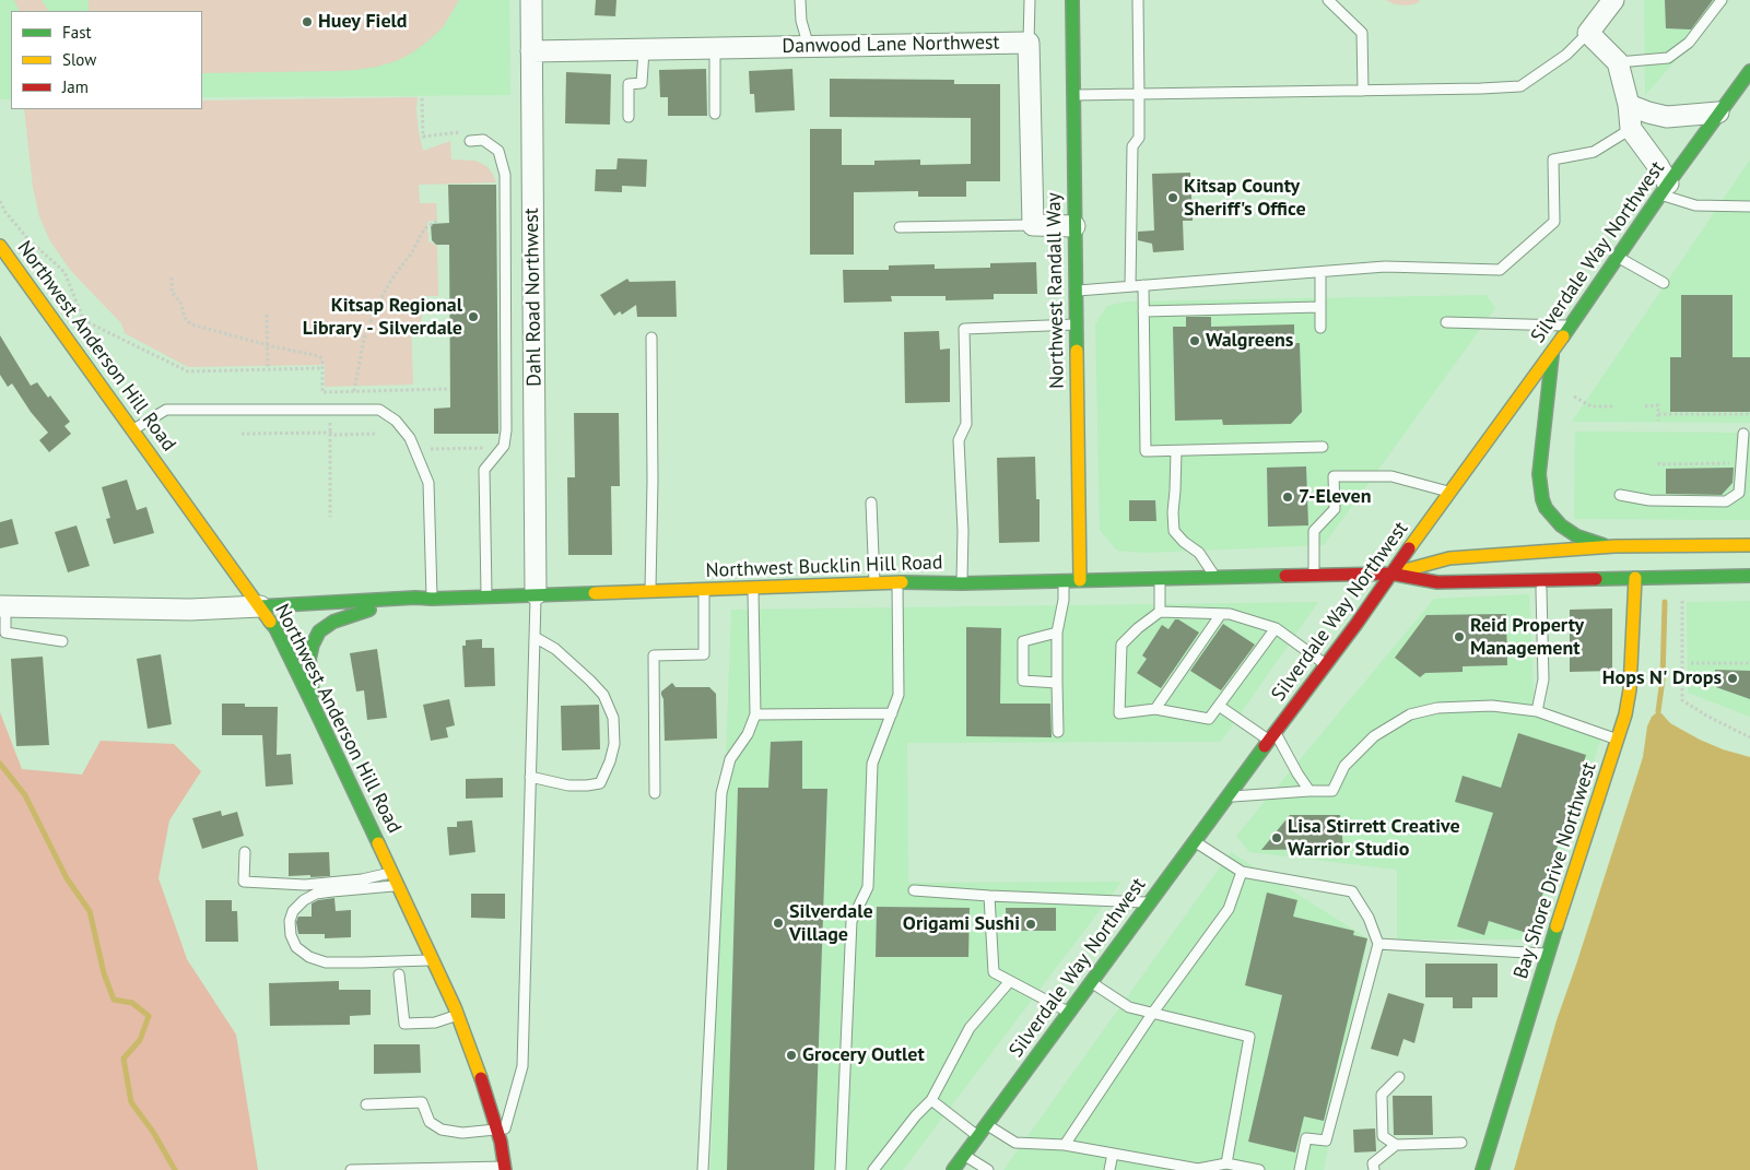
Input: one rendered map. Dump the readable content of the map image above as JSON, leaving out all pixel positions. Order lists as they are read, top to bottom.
{
  "streets": {
    "main road": [
      "Silverdale Way Northwest",
      "Northwest Randall Way",
      "Northwest Anderson Hill Road",
      "Northwest Bucklin Hill Road",
      "Bay Shore Drive Northwest"
    ],
    "street": ["Danwood Lane Northwest", "Dahl Road Northwest"]
  },
  "crossings": [
    ["Danwood Lane Northwest", "Dahl Road Northwest"],
    ["Silverdale Way Northwest", "Northwest Bucklin Hill Road"],
    ["Northwest Randall Way", "Northwest Bucklin Hill Road"],
    ["Dahl Road Northwest", "Northwest Bucklin Hill Road"],
    ["Northwest Anderson Hill Road", "Northwest Bucklin Hill Road"],
    ["Northwest Bucklin Hill Road", "Bay Shore Drive Northwest"]
  ],
  "places": [
    "Huey Field",
    "Kitsap County Sheriff's Office",
    "Kitsap Regional Library - Silverdale",
    "Walgreens",
    "7-Eleven",
    "Reid Property Management",
    "Hops N' Drops",
    "Lisa Stirrett Creative Warrior Studio",
    "Silverdale Village",
    "Origami Sushi",
    "Grocery Outlet"
  ],
  "legend": ["Fast", "Slow", "Jam"]
}
